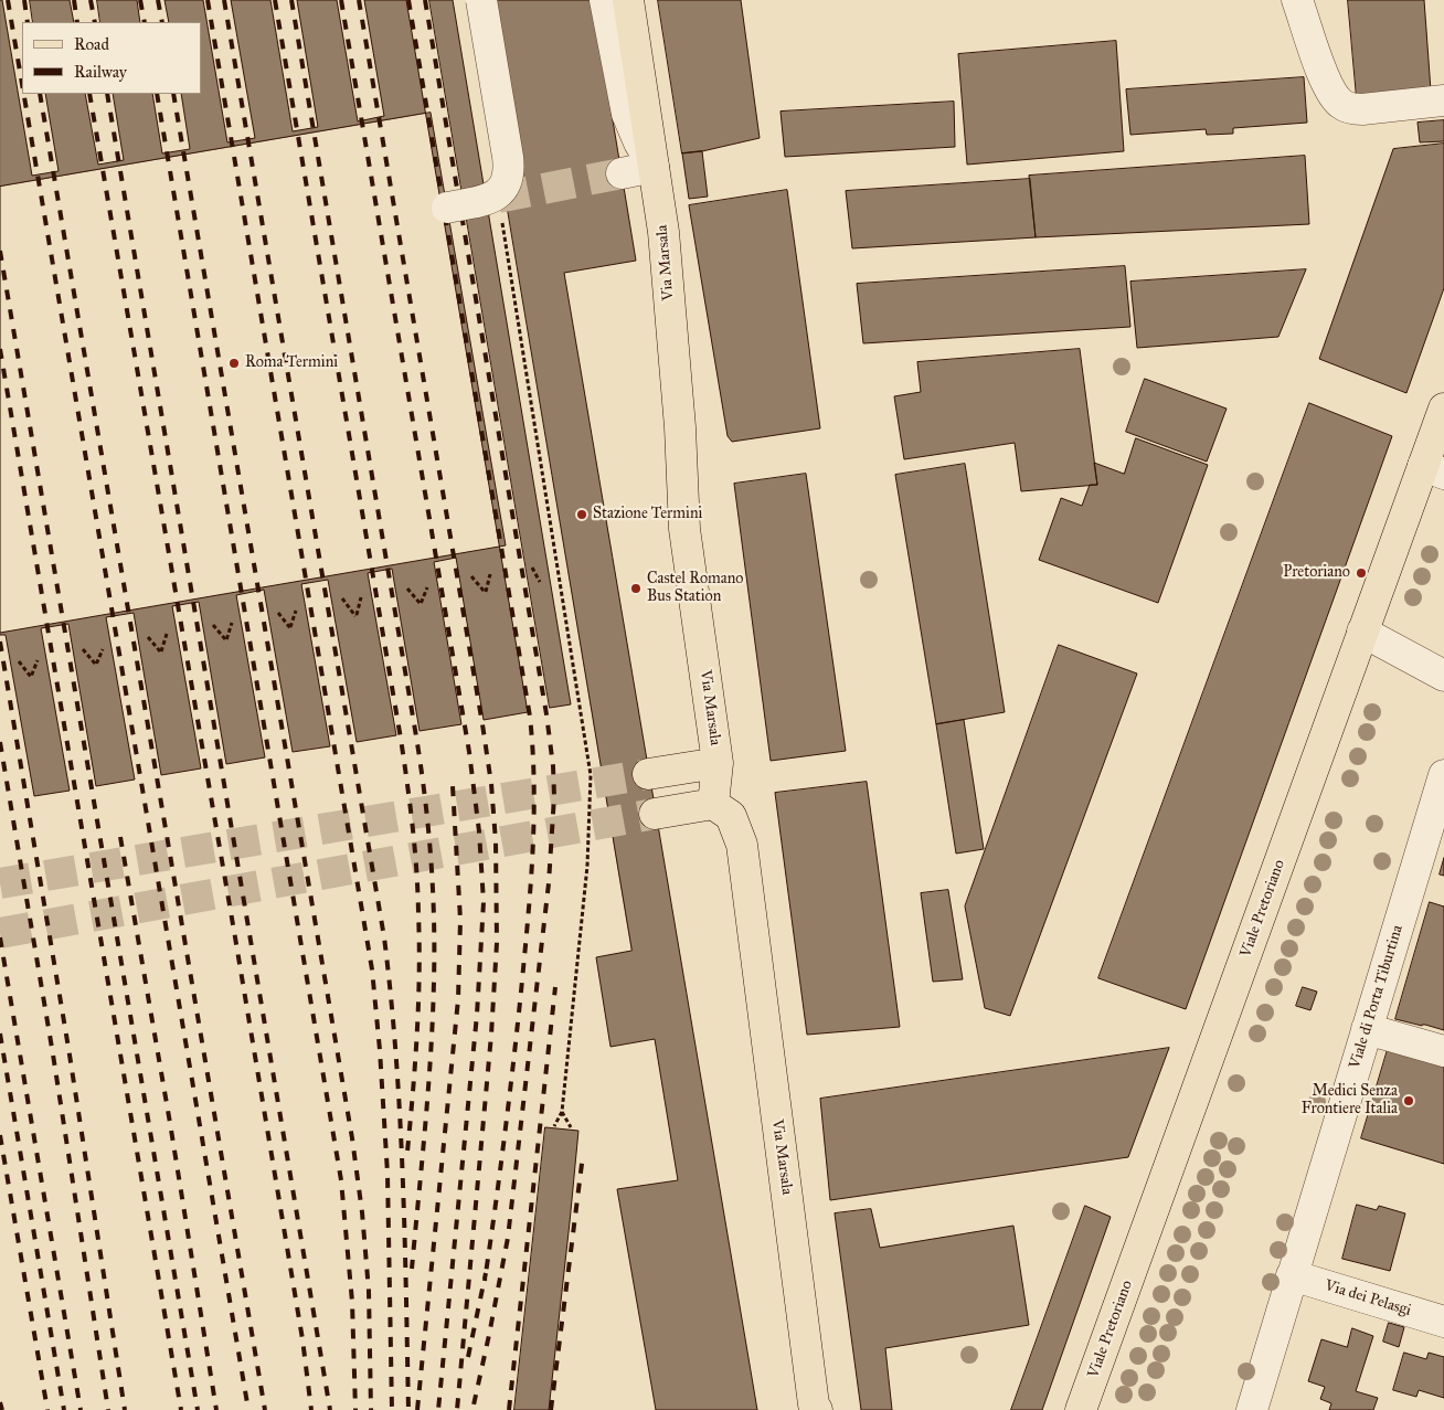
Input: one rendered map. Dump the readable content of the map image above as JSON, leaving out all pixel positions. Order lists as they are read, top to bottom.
{
  "streets": {
    "main road": ["Via Marsala", "Viale Pretoriano"],
    "street": ["Viale di Porta Tiburtina", "Via dei Pelasgi"]
  },
  "crossings": [
    ["Viale di Porta Tiburtina", "Via dei Pelasgi"]
  ],
  "places": [
    "Roma Termini",
    "Stazione Termini",
    "Pretoriano",
    "Castel Romano Bus Station",
    "Medici Senza Frontiere Italia"
  ],
  "legend": ["Road", "Railway"]
}
